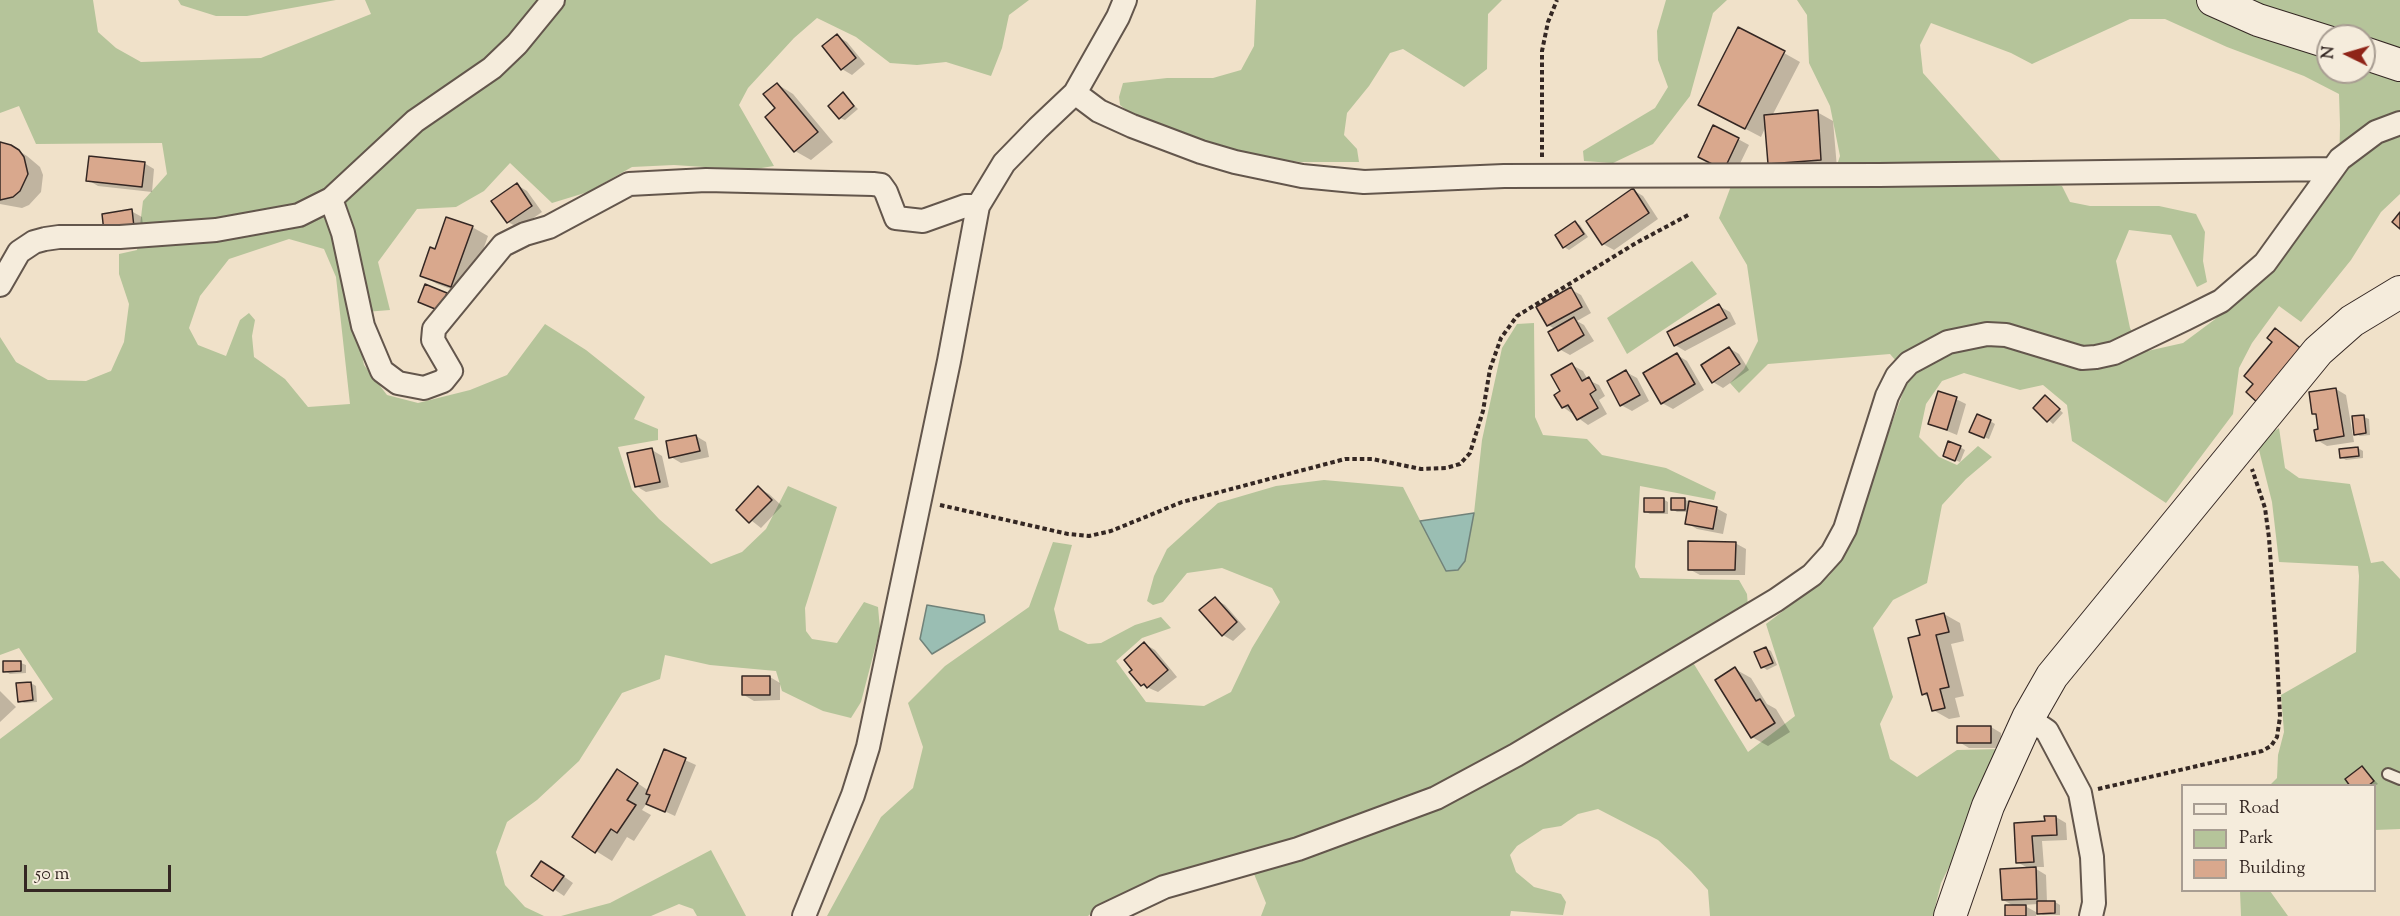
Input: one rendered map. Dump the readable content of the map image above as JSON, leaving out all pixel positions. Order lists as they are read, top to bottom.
{
  "legend": ["Road", "Park", "Building"],
  "scale_bar": "50 m",
  "north": "left"
}
